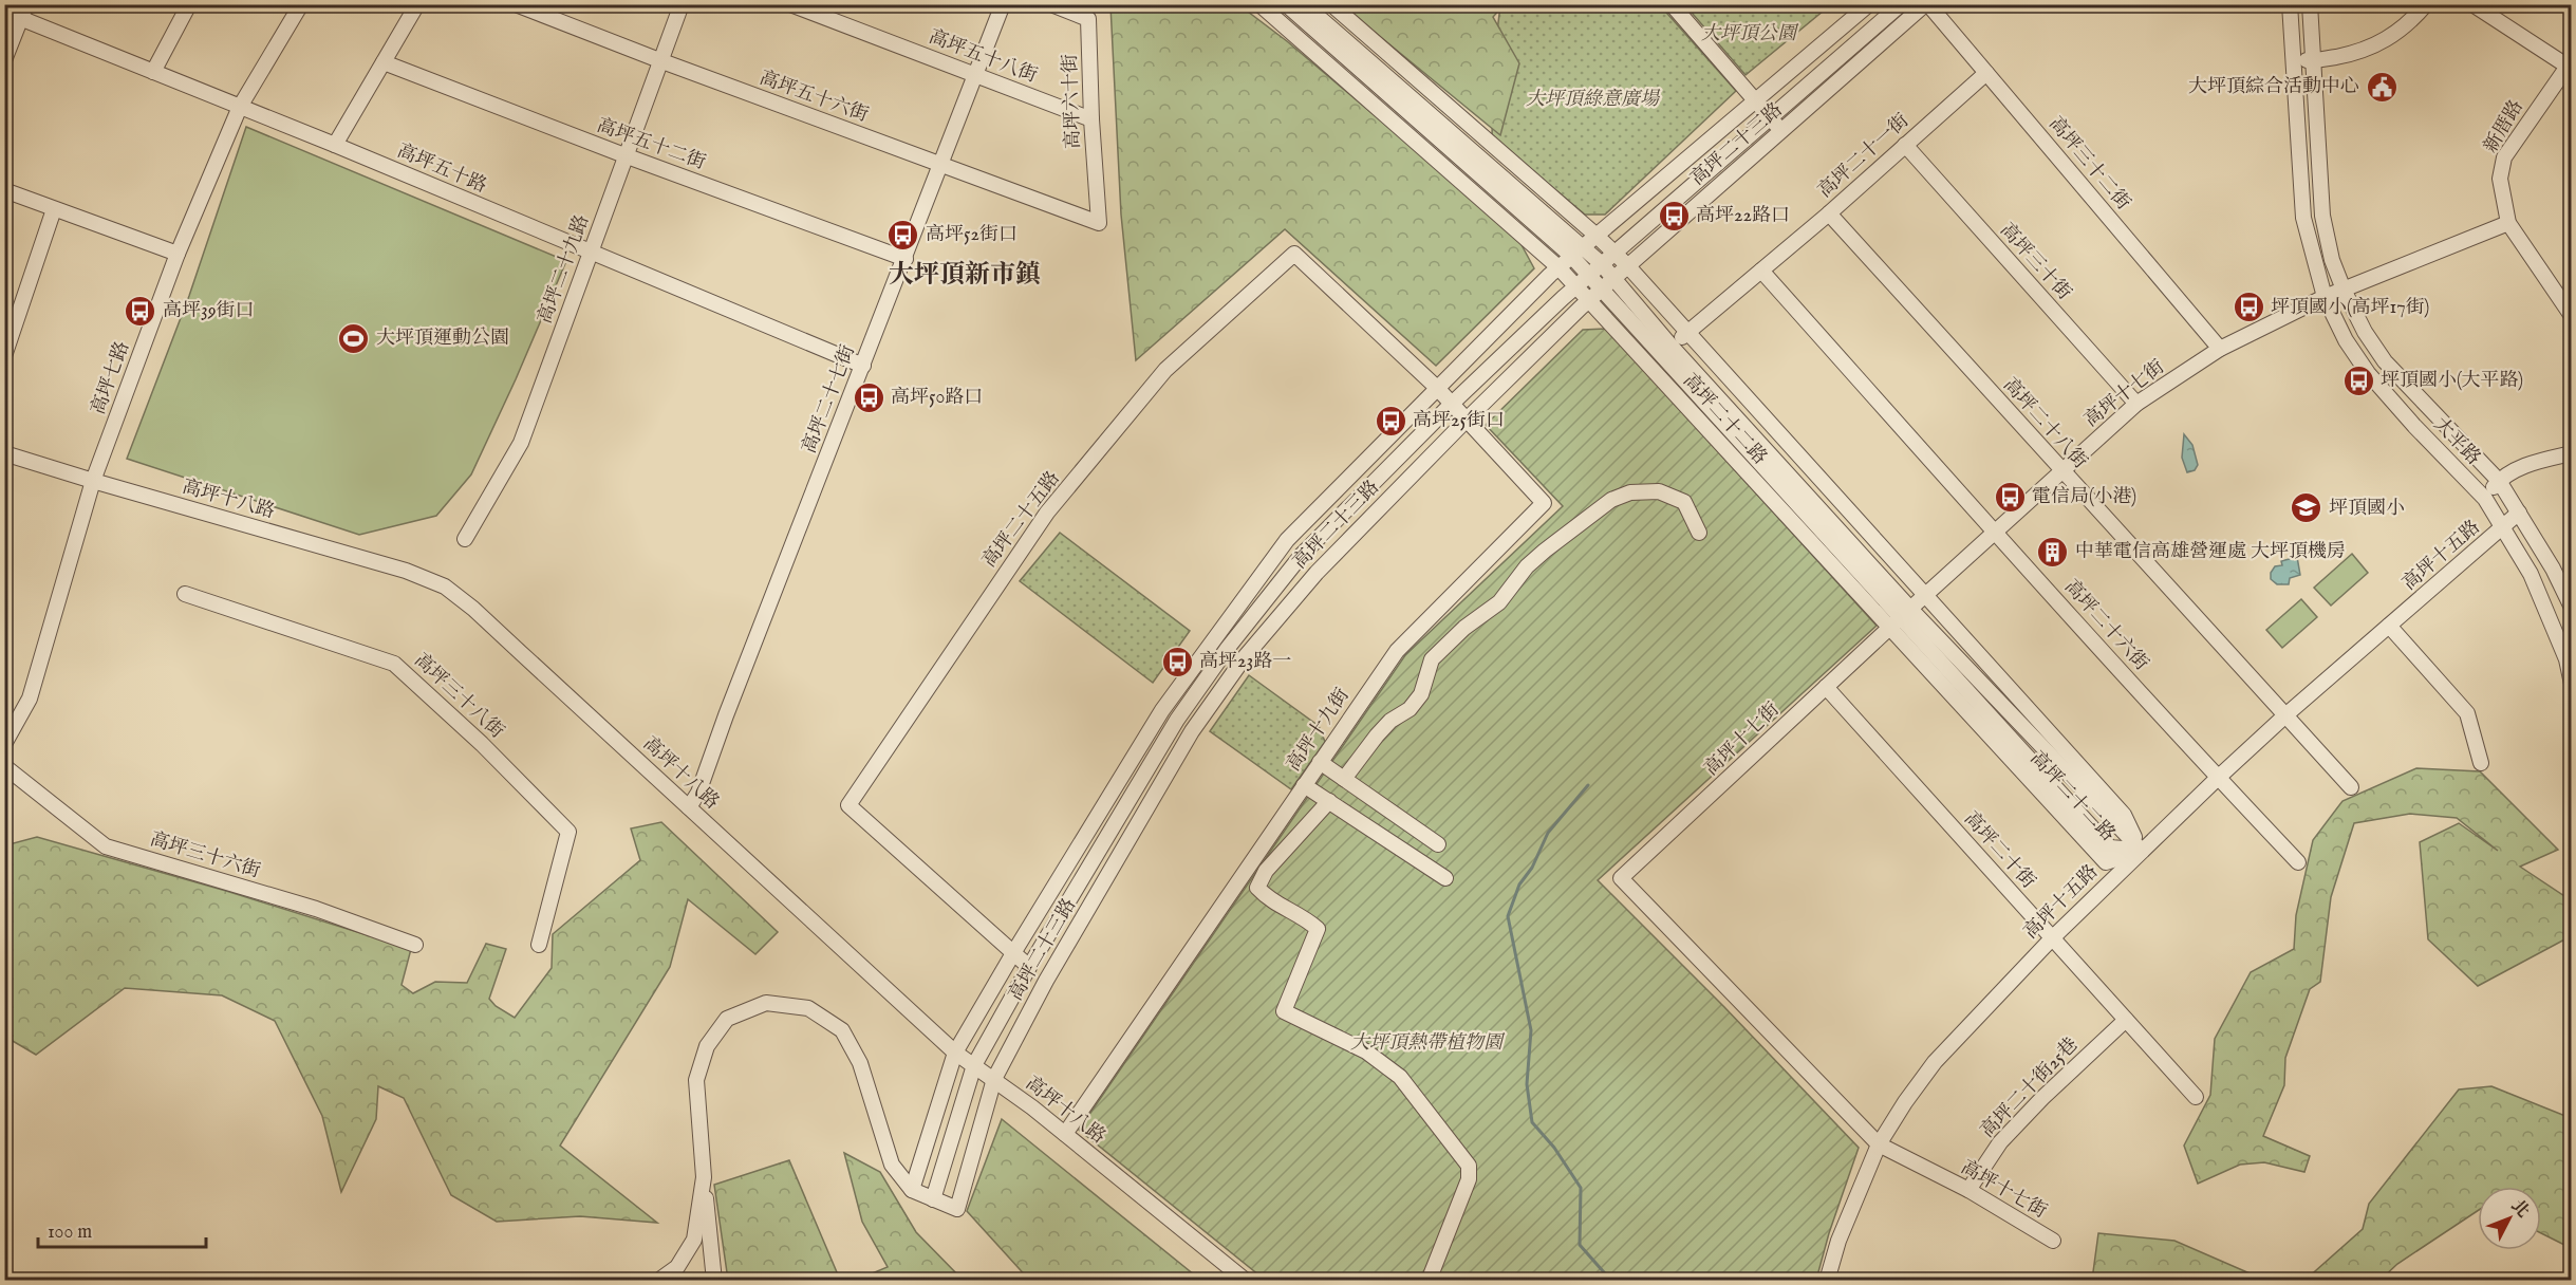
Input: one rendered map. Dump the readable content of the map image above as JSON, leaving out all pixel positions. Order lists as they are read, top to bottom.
{
  "streets": {
    "street": [
      "高坪五十八街",
      "高坪五十六街",
      "高坪六十街",
      "新厝路",
      "高坪五十二街",
      "高坪二十三路",
      "高坪二十一街",
      "高坪三十二街",
      "高坪五十路",
      "高坪三十街",
      "高坪二十九路",
      "高坪七路",
      "高坪十七街",
      "高坪二十七街",
      "高坪二十二路",
      "高坪二十八街",
      "大平路",
      "高坪十八路",
      "高坪二十五路",
      "高坪十五路",
      "高坪二十六街",
      "高坪三十八街",
      "高坪十九街",
      "高坪二十街",
      "高坪三十六街",
      "高坪二十街25巷"
    ]
  },
  "crossings": [
    ["高坪五十八街", "高坪六十街"],
    ["高坪五十八街", "高坪二十七街"],
    ["高坪五十六街", "高坪六十街"],
    ["高坪五十六街", "高坪二十九路"],
    ["高坪五十六街", "高坪二十七街"],
    ["高坪五十二街", "高坪二十九路"],
    ["高坪五十二街", "高坪二十七街"],
    ["高坪二十三路", "高坪三十二街"],
    ["高坪二十三路", "高坪二十二路"],
    ["高坪二十三路", "高坪十八路"],
    ["高坪二十三路", "高坪二十五路"],
    ["高坪二十三路", "高坪十九街"],
    ["高坪二十一街", "高坪三十二街"],
    ["高坪二十一街", "高坪三十街"],
    ["高坪二十一街", "高坪二十二路"],
    ["高坪二十一街", "高坪二十八街"],
    ["高坪二十一街", "高坪二十六街"],
    ["高坪三十二街", "高坪十七街"],
    ["高坪五十路", "高坪二十九路"],
    ["高坪五十路", "高坪七路"],
    ["高坪五十路", "高坪二十七街"],
    ["高坪三十街", "高坪十七街"],
    ["高坪七路", "高坪十八路"],
    ["高坪十七街", "高坪二十二路"],
    ["高坪十七街", "高坪二十八街"],
    ["高坪十七街", "大平路"],
    ["高坪十七街", "高坪十五路"],
    ["高坪十七街", "高坪二十六街"],
    ["高坪十七街", "高坪二十街"],
    ["高坪十七街", "高坪二十街25巷"],
    ["高坪二十七街", "高坪十八路"],
    ["高坪二十二路", "高坪十五路"],
    ["高坪二十八街", "高坪十五路"],
    ["大平路", "高坪十五路"],
    ["高坪十八路", "高坪十九街"],
    ["高坪二十五路", "高坪十九街"],
    ["高坪十五路", "高坪二十六街"],
    ["高坪十五路", "高坪二十街"],
    ["高坪二十街", "高坪二十街25巷"]
  ],
  "districts": ["大坪頂新市鎮"],
  "parks": ["大坪頂公園", "大坪頂綠意廣場", "大坪頂熱帶植物園"],
  "places": {
    "public building": ["大坪頂綜合活動中心"],
    "bus stop": [
      "高坪22路口",
      "高坪52街口",
      "坪頂國小(高坪17街)",
      "高坪39街口",
      "坪頂國小(大平路)",
      "高坪50路口",
      "高坪25街口",
      "電信局(小港)",
      "高坪23路一"
    ],
    "sports": ["大坪頂運動公園"],
    "school or university": ["坪頂國小"],
    "building": ["中華電信高雄營運處 大坪頂機房"]
  },
  "scale_bar": "100 m",
  "north": "top right"
}
